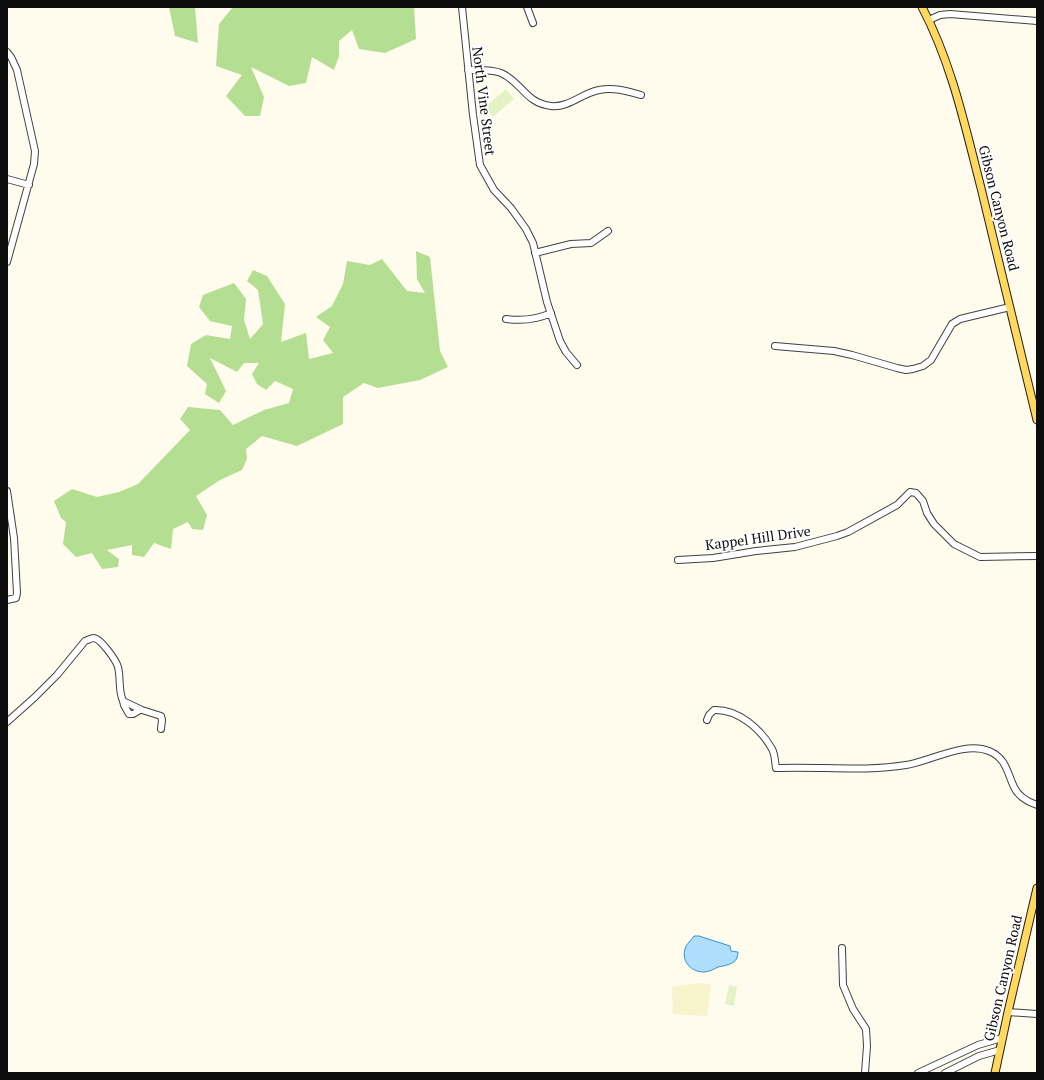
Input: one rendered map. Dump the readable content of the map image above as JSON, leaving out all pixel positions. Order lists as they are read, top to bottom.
{
  "streets": {
    "main road": ["Gibson Canyon Road"],
    "street": ["North Vine Street", "Kappel Hill Drive"]
  }
}
